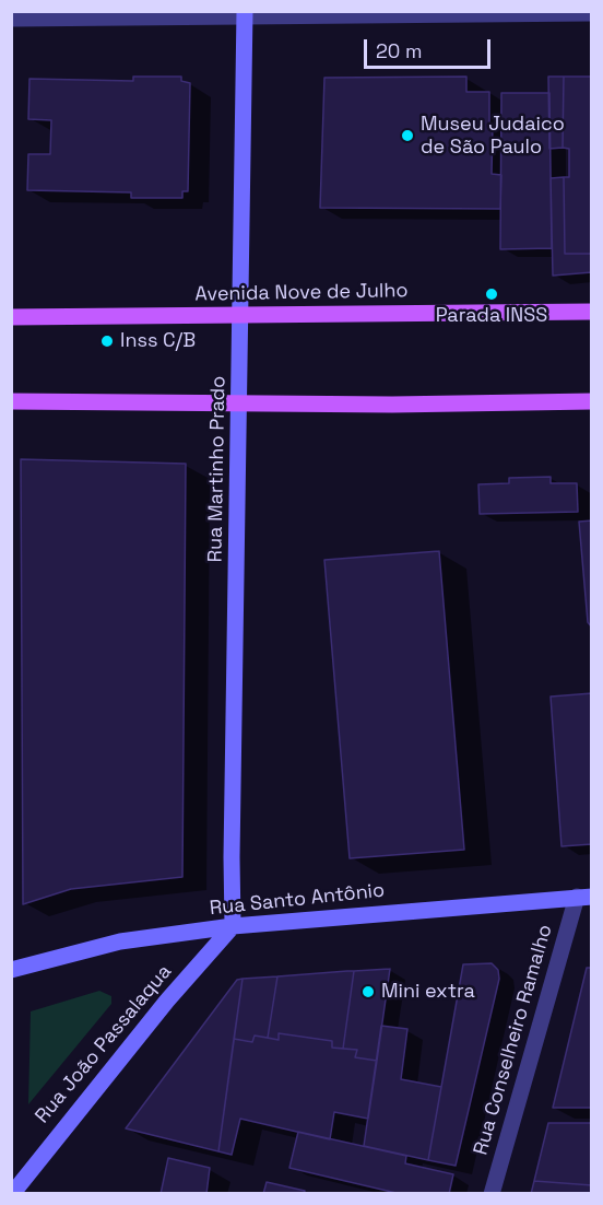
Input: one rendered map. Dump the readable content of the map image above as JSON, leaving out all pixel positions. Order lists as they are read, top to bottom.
{
  "streets": {
    "main road": [
      "Avenida Nove de Julho",
      "Rua Martinho Prado",
      "Rua Santo Antônio",
      "Rua João Passalaqua"
    ],
    "street": ["Rua Conselheiro Ramalho"]
  },
  "crossings": [
    ["Rua Martinho Prado", "Rua Santo Antônio"],
    ["Rua Martinho Prado", "Rua João Passalaqua"],
    ["Rua Santo Antônio", "Rua Conselheiro Ramalho"],
    ["Rua Santo Antônio", "Rua João Passalaqua"]
  ],
  "places": [
    "Museu Judaico de São Paulo",
    "Parada INSS",
    "Inss C/B",
    "Mini extra"
  ],
  "scale_bar": "20 m"
}
